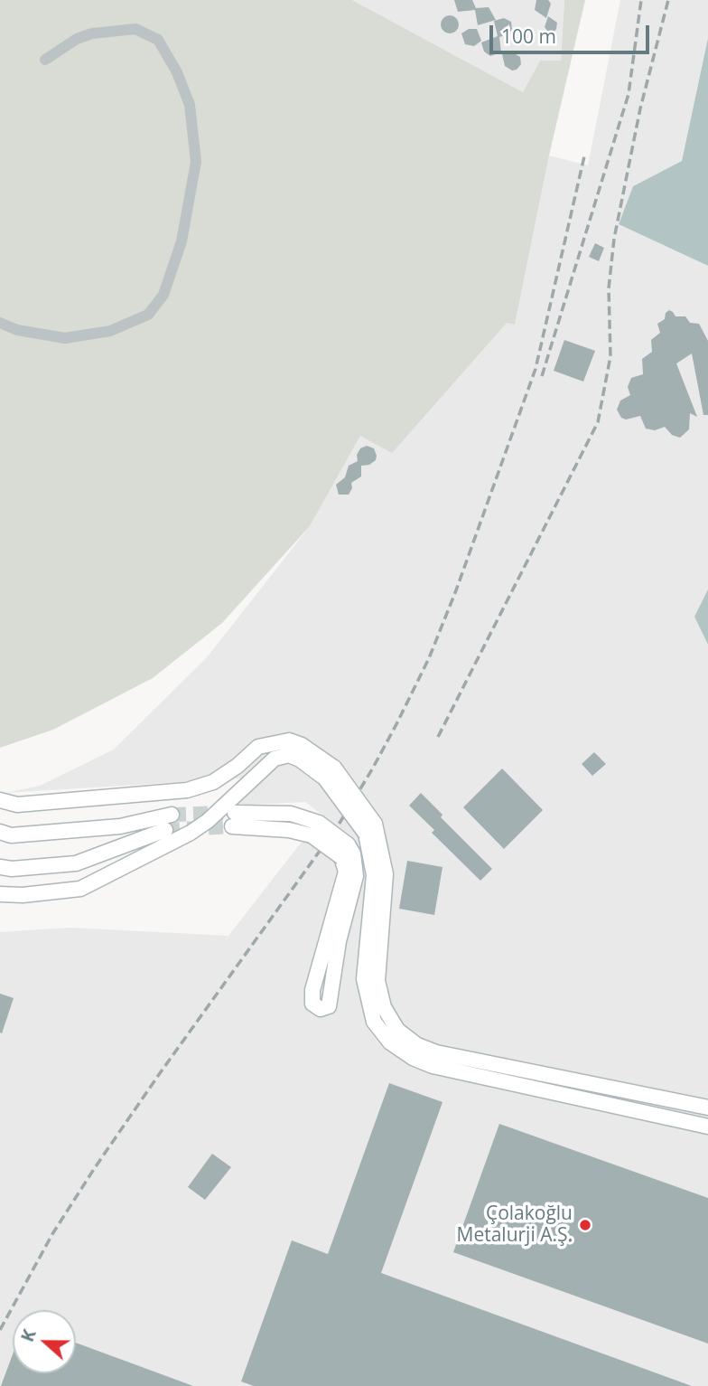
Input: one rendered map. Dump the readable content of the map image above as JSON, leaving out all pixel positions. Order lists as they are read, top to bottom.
{
  "places": ["Çolakoğlu Metalurji A.Ş."],
  "scale_bar": "100 m",
  "north": "left"
}
